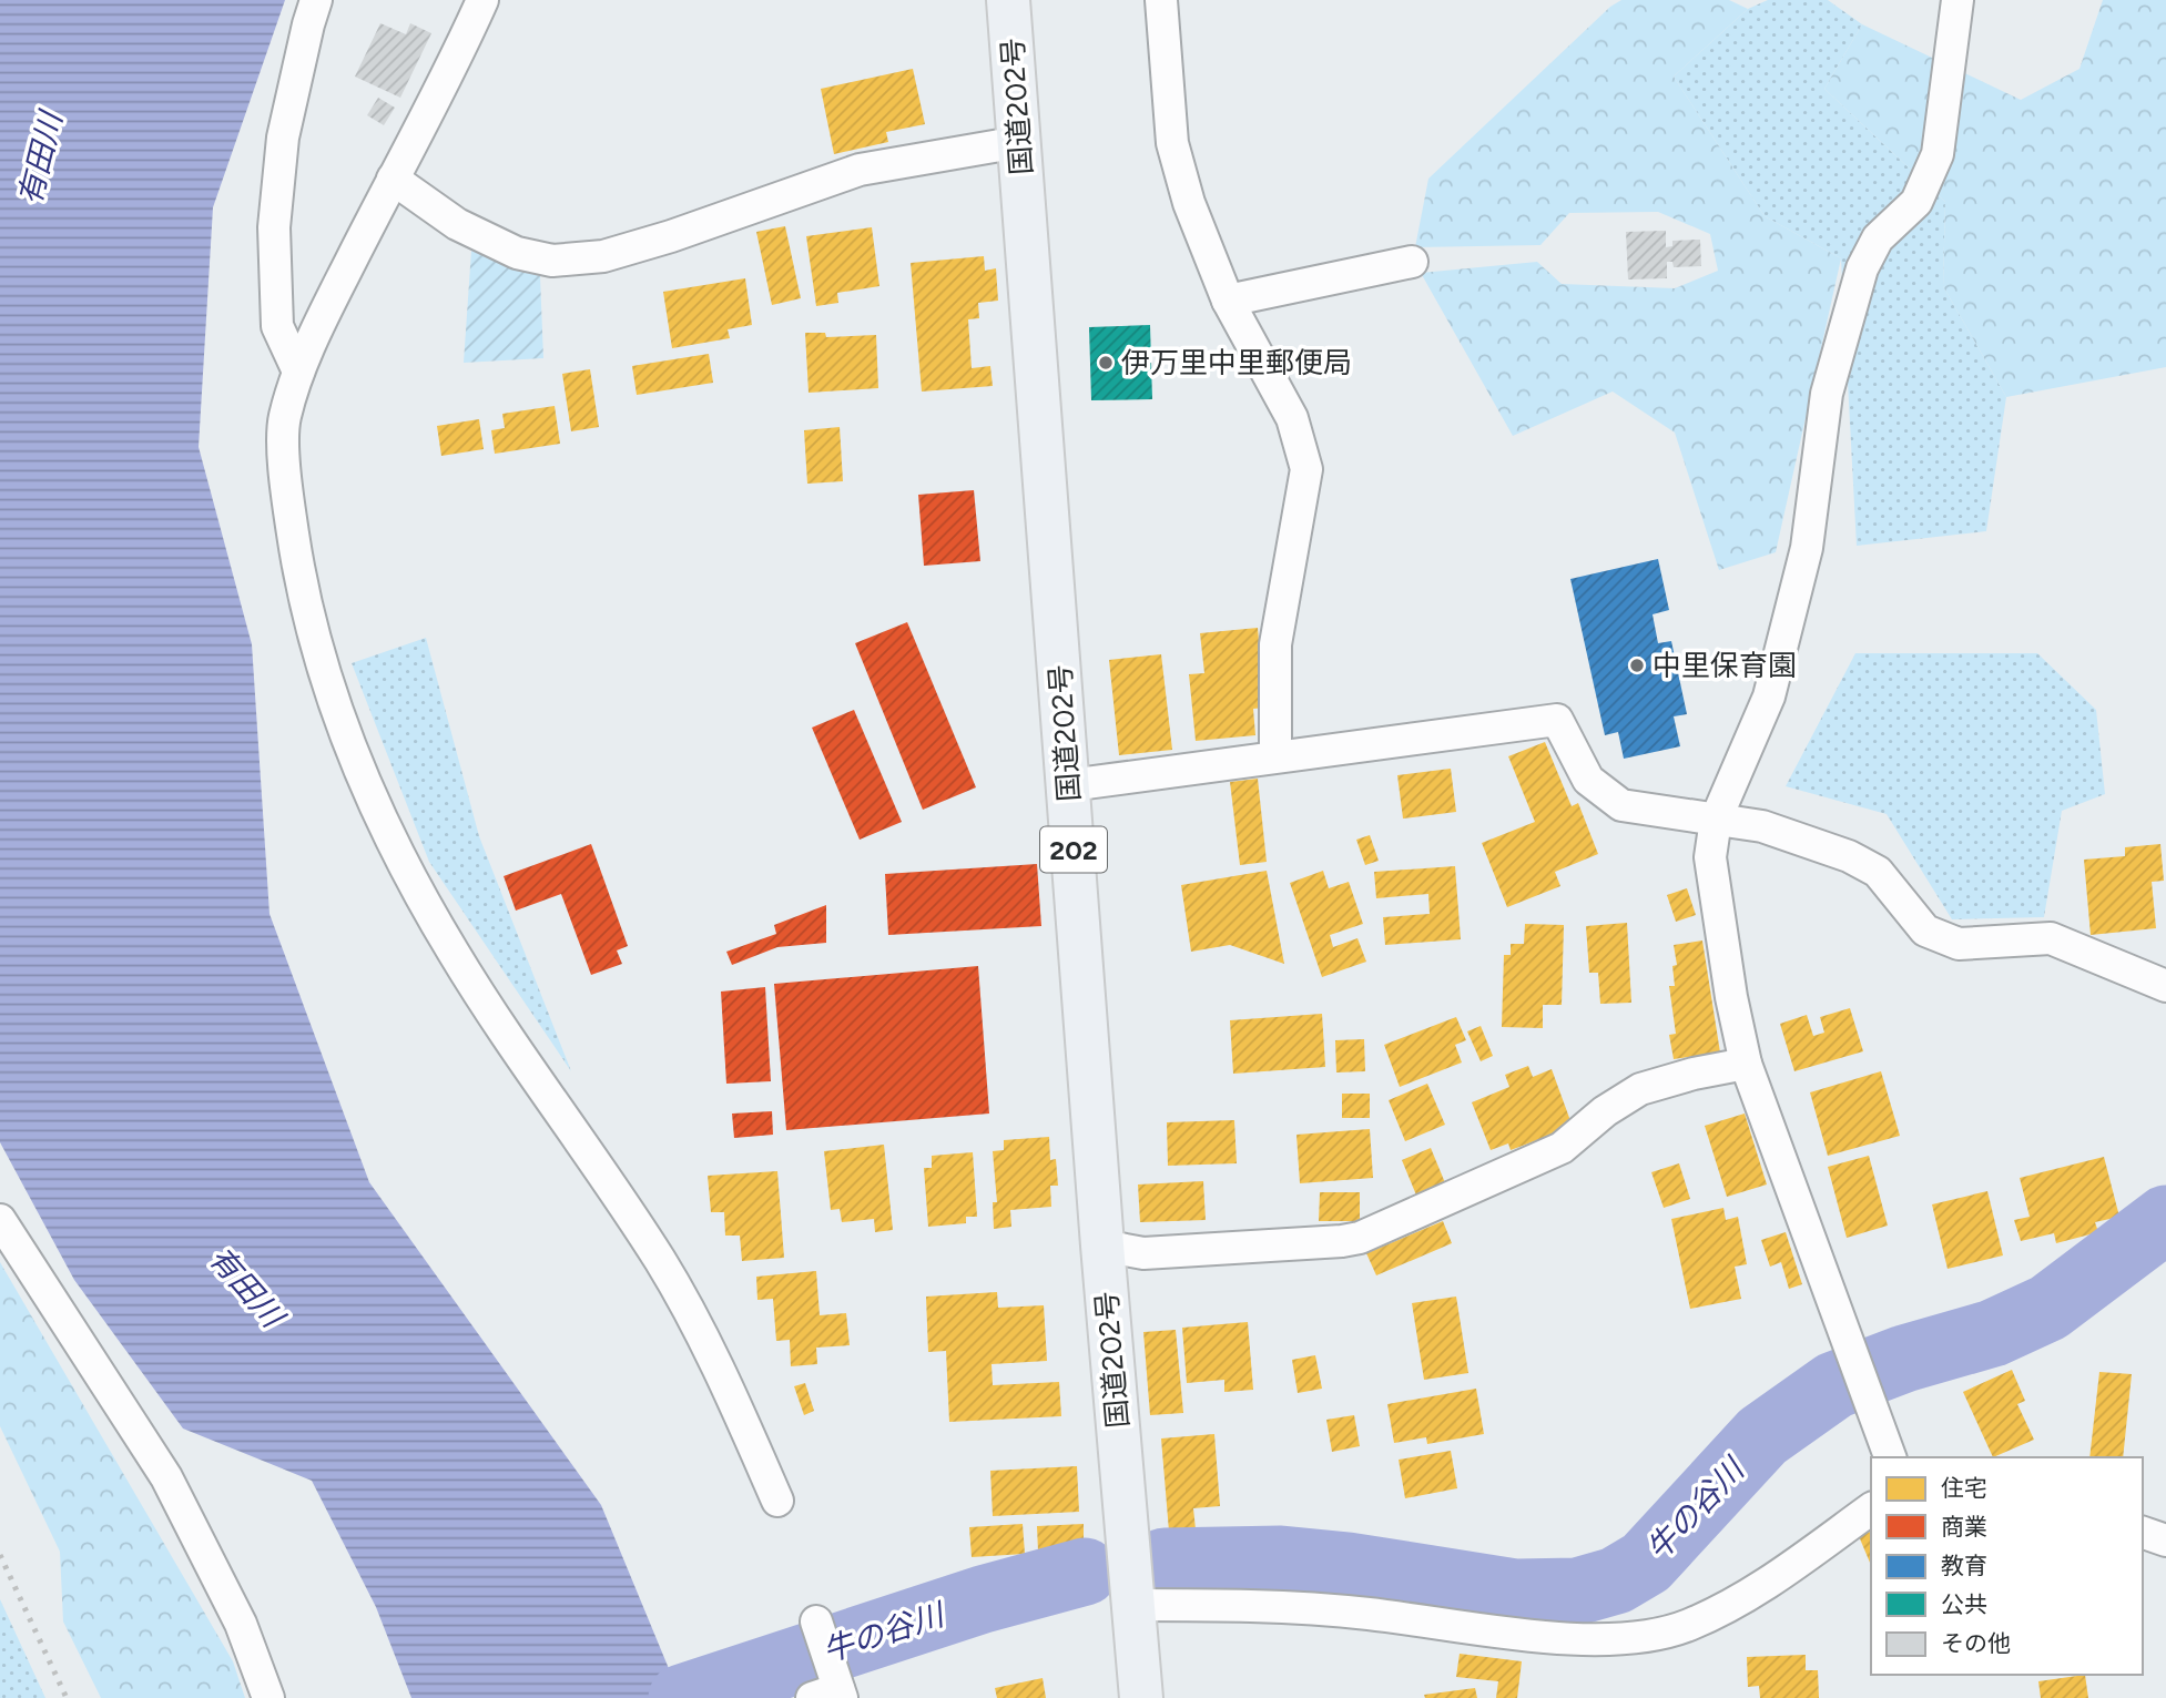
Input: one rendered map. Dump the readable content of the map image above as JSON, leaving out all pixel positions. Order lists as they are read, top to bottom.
{
  "streets": {
    "highway": ["国道202号", "202"]
  },
  "water": ["有田川", "牛の谷川"],
  "places": ["伊万里中里郵便局", "中里保育園"],
  "legend": [
    "住宅",
    "商業",
    "教育",
    "公共",
    "その他"
  ]
}
